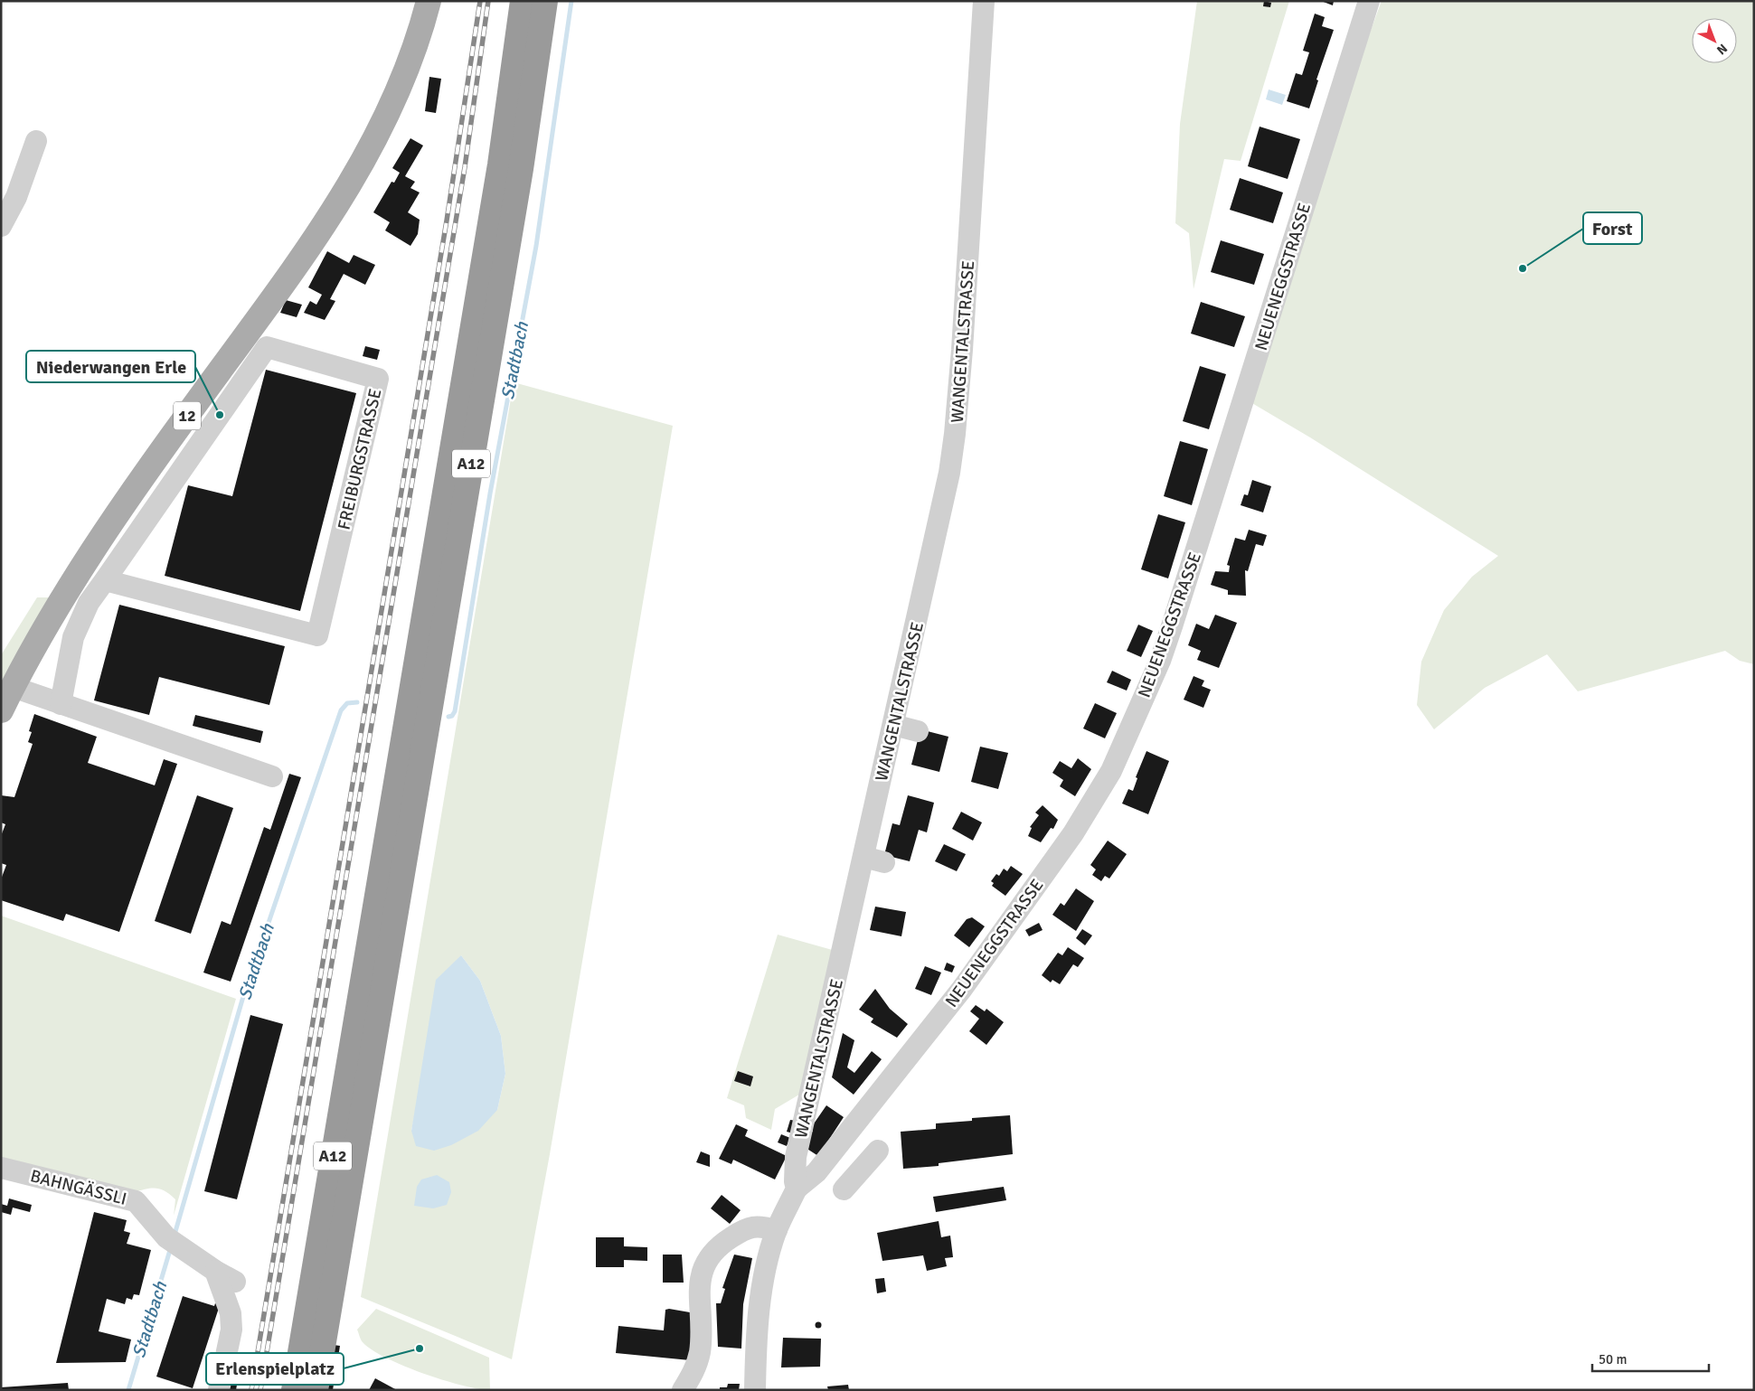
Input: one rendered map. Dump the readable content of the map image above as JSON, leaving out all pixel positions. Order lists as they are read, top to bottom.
{
  "streets": {
    "highway": ["A12"],
    "main road": ["12"],
    "street": [
      "NEUENEGGSTRASSE",
      "WANGENTALSTRASSE",
      "FREIBURGSTRASSE",
      "BAHNGÄSSLI"
    ]
  },
  "crossings": [
    ["NEUENEGGSTRASSE", "WANGENTALSTRASSE"]
  ],
  "water": ["Stadtbach"],
  "places": ["Forst", "Niederwangen Erle", "Erlenspielplatz"],
  "scale_bar": "50 m",
  "north": "bottom right"
}
